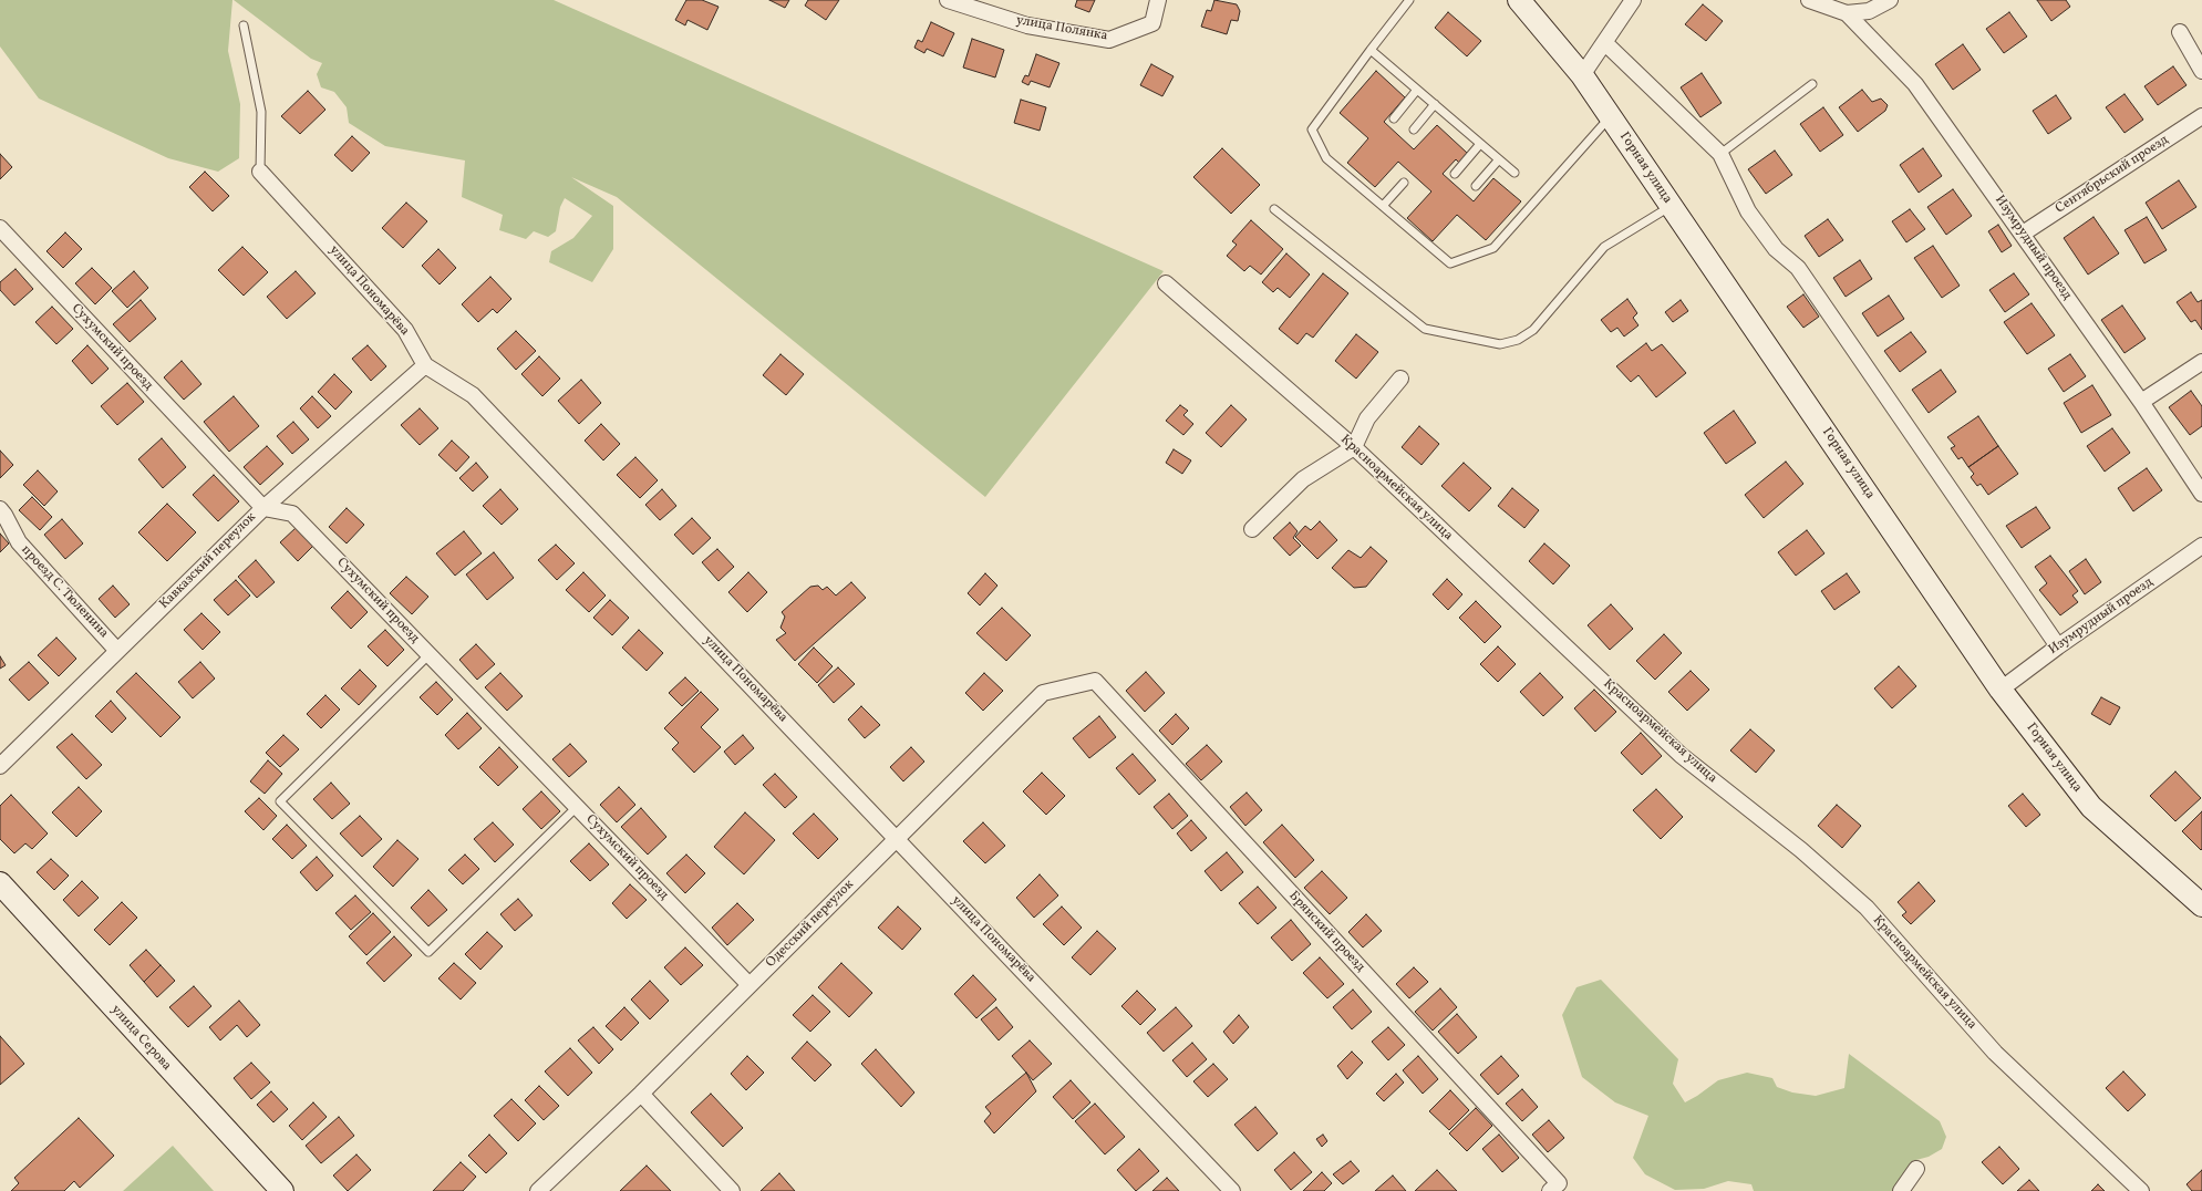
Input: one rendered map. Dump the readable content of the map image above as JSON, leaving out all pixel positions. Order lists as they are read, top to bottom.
{
  "streets": {
    "street": [
      "улица Полянка",
      "Горная улица",
      "Сентябрьский проезд",
      "Изумрудный проезд",
      "улица Пономарёва",
      "Сухумский проезд",
      "Красноармейская улица",
      "Кавказский переулок",
      "проезд С. Тюленина",
      "Одесский переулок",
      "Брянский проезд",
      "улица Серова"
    ]
  },
  "crossings": [
    ["Горная улица", "Изумрудный проезд"],
    ["Сентябрьский проезд", "Изумрудный проезд"],
    ["улица Пономарёва", "Кавказский переулок"],
    ["улица Пономарёва", "Одесский переулок"],
    ["Сухумский проезд", "Кавказский переулок"],
    ["Сухумский проезд", "Одесский переулок"],
    ["Кавказский переулок", "проезд С. Тюленина"],
    ["Одесский переулок", "Брянский проезд"]
  ]
}
